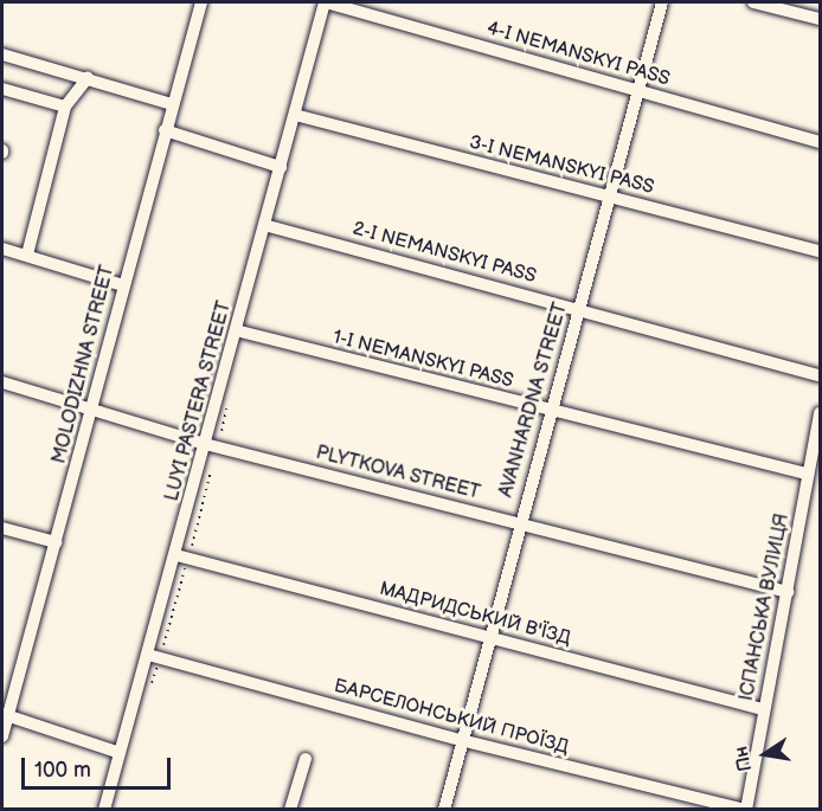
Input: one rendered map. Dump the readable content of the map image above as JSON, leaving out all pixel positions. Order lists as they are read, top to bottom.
{
  "streets": {
    "street": [
      "4-I NEMANSKYI PASS",
      "3-I NEMANSKYI PASS",
      "2-I NEMANSKYI PASS",
      "1-I NEMANSKYI PASS",
      "MOLODIZHNA STREET",
      "AVANHARDNA STREET",
      "LUYI PASTERA STREET",
      "PLYTKOVA STREET",
      "ІСПАНСЬКА ВУЛИЦЯ",
      "МАДРИДСЬКИЙ В'ЇЗД",
      "БАРСЕЛОНСЬКИЙ ПРОЇЗД"
    ]
  },
  "crossings": [
    ["4-I NEMANSKYI PASS", "AVANHARDNA STREET"],
    ["4-I NEMANSKYI PASS", "LUYI PASTERA STREET"],
    ["3-I NEMANSKYI PASS", "AVANHARDNA STREET"],
    ["3-I NEMANSKYI PASS", "LUYI PASTERA STREET"],
    ["2-I NEMANSKYI PASS", "AVANHARDNA STREET"],
    ["2-I NEMANSKYI PASS", "LUYI PASTERA STREET"],
    ["1-I NEMANSKYI PASS", "AVANHARDNA STREET"],
    ["1-I NEMANSKYI PASS", "LUYI PASTERA STREET"],
    ["1-I NEMANSKYI PASS", "ІСПАНСЬКА ВУЛИЦЯ"],
    ["MOLODIZHNA STREET", "PLYTKOVA STREET"],
    ["AVANHARDNA STREET", "PLYTKOVA STREET"],
    ["AVANHARDNA STREET", "МАДРИДСЬКИЙ В'ЇЗД"],
    ["AVANHARDNA STREET", "БАРСЕЛОНСЬКИЙ ПРОЇЗД"],
    ["LUYI PASTERA STREET", "PLYTKOVA STREET"],
    ["LUYI PASTERA STREET", "МАДРИДСЬКИЙ В'ЇЗД"],
    ["LUYI PASTERA STREET", "БАРСЕЛОНСЬКИЙ ПРОЇЗД"],
    ["PLYTKOVA STREET", "ІСПАНСЬКА ВУЛИЦЯ"],
    ["ІСПАНСЬКА ВУЛИЦЯ", "МАДРИДСЬКИЙ В'ЇЗД"],
    ["ІСПАНСЬКА ВУЛИЦЯ", "БАРСЕЛОНСЬКИЙ ПРОЇЗД"]
  ],
  "scale_bar": "100 m",
  "north": "left"
}
